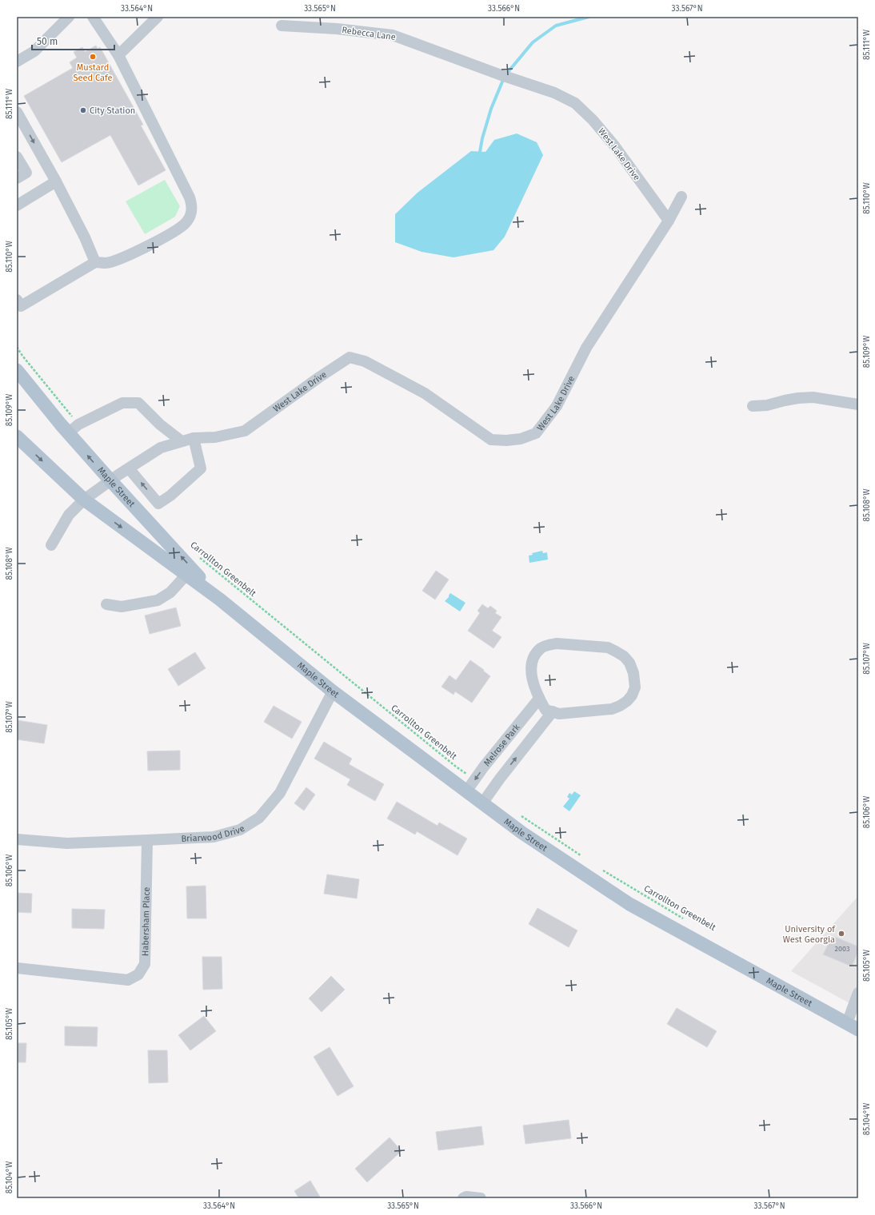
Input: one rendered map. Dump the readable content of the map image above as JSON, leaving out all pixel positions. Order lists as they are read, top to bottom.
{
  "streets": {
    "main road": ["Maple Street"],
    "street": [
      "Rebecca Lane",
      "West Lake Drive",
      "Melrose Park",
      "Briarwood Drive",
      "Habersham Place"
    ],
    "path": ["Carrollton Greenbelt"]
  },
  "crossings": [
    ["Rebecca Lane", "West Lake Drive"],
    ["West Lake Drive", "Maple Street"],
    ["Maple Street", "Melrose Park"],
    ["Maple Street", "Briarwood Drive"],
    ["Briarwood Drive", "Habersham Place"]
  ],
  "places": ["Mustard Seed Cafe", "City Station", "University of West Georgia"],
  "house_numbers": ["2003"],
  "scale_bar": "50 m",
  "coordinates": [
    "33.564°N",
    "33.565°N",
    "33.566°N",
    "33.567°N",
    "85.111°W",
    "85.110°W",
    "85.109°W",
    "85.108°W",
    "85.107°W",
    "85.106°W",
    "85.105°W",
    "85.104°W"
  ]
}
